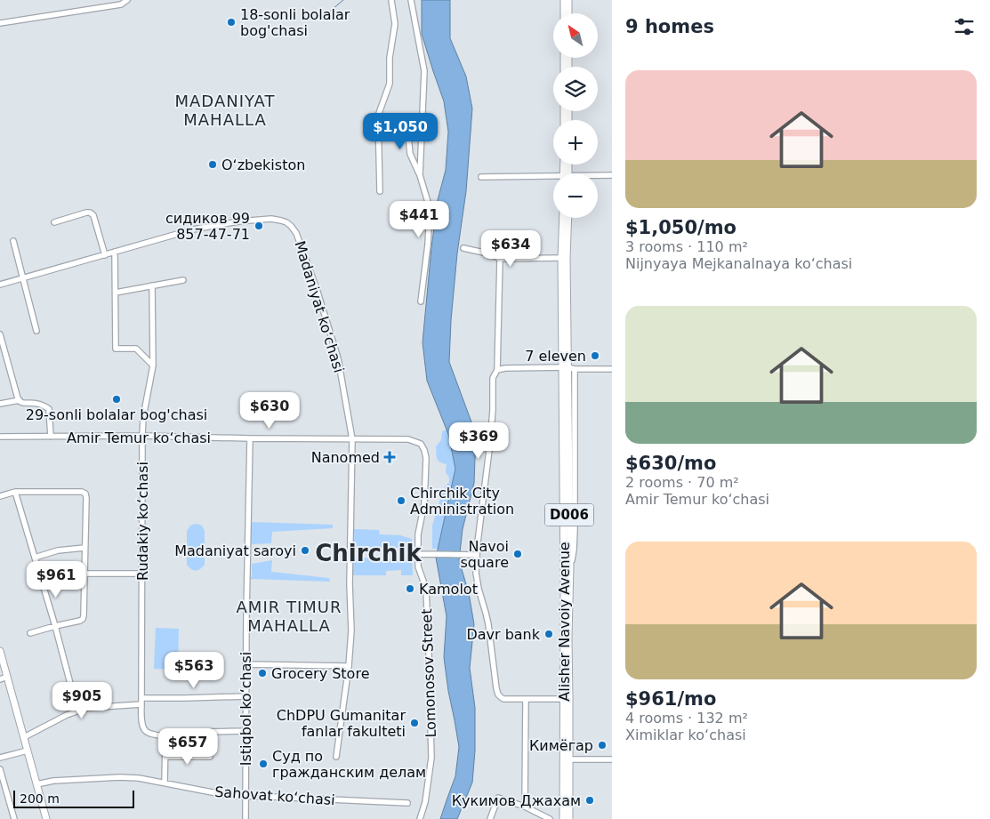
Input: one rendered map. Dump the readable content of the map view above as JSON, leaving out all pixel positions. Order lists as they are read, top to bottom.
{
  "streets": {
    "main road": ["D006", "Alisher Navoiy Avenue"],
    "street": [
      "Madaniyat ko‘chasi",
      "Amir Temur ko‘chasi",
      "Rudakiy ko‘chasi",
      "Lomonosov Street",
      "Istiqbol ko‘chasi",
      "Sahovat ko‘chasi"
    ]
  },
  "crossings": [
    ["Madaniyat ko‘chasi", "Amir Temur ko‘chasi"],
    ["Amir Temur ko‘chasi", "Rudakiy ko‘chasi"],
    ["Amir Temur ko‘chasi", "Lomonosov Street"],
    ["Amir Temur ko‘chasi", "Istiqbol ko‘chasi"],
    ["Istiqbol ko‘chasi", "Sahovat ko‘chasi"]
  ],
  "districts": ["MADANIYAT MAHALLA", "Chirchik", "AMIR TIMUR MAHALLA"],
  "places": {
    "other": [
      "18-sonli bolalar bog'chasi",
      "Oʻzbekiston",
      "сидиков 99 857-47-71",
      "7 eleven",
      "29-sonli bolalar bog'chasi",
      "Chirchik City Administration",
      "Madaniyat saroyi",
      "Navoi square",
      "Kamolot",
      "Davr bank",
      "Grocery Store",
      "ChDPU Gumanitar fanlar fakulteti",
      "Кимёгар",
      "Суд по гражданским делам",
      "Кукимов Джахам"
    ],
    "health": ["Nanomed"]
  },
  "scale_bar": "200 m",
  "north": "top left",
  "page": {
    "heading": "9 homes",
    "map_buttons": ["+", "−"],
    "list": [
      {
        "name": "$1,050/mo",
        "note": "3 rooms · 110 m² · Nijnyaya Mejkanalnaya ko‘chasi"
      },
      {
        "name": "$630/mo",
        "note": "2 rooms · 70 m² · Amir Temur ko‘chasi"
      },
      {
        "name": "$961/mo",
        "note": "4 rooms · 132 m² · Ximiklar ko‘chasi"
      }
    ],
    "price": [
      "$1,050",
      "$441",
      "$634",
      "$630",
      "$369",
      "$961",
      "$563",
      "$905",
      "$657"
    ],
    "scale": "200 m"
  }
}
